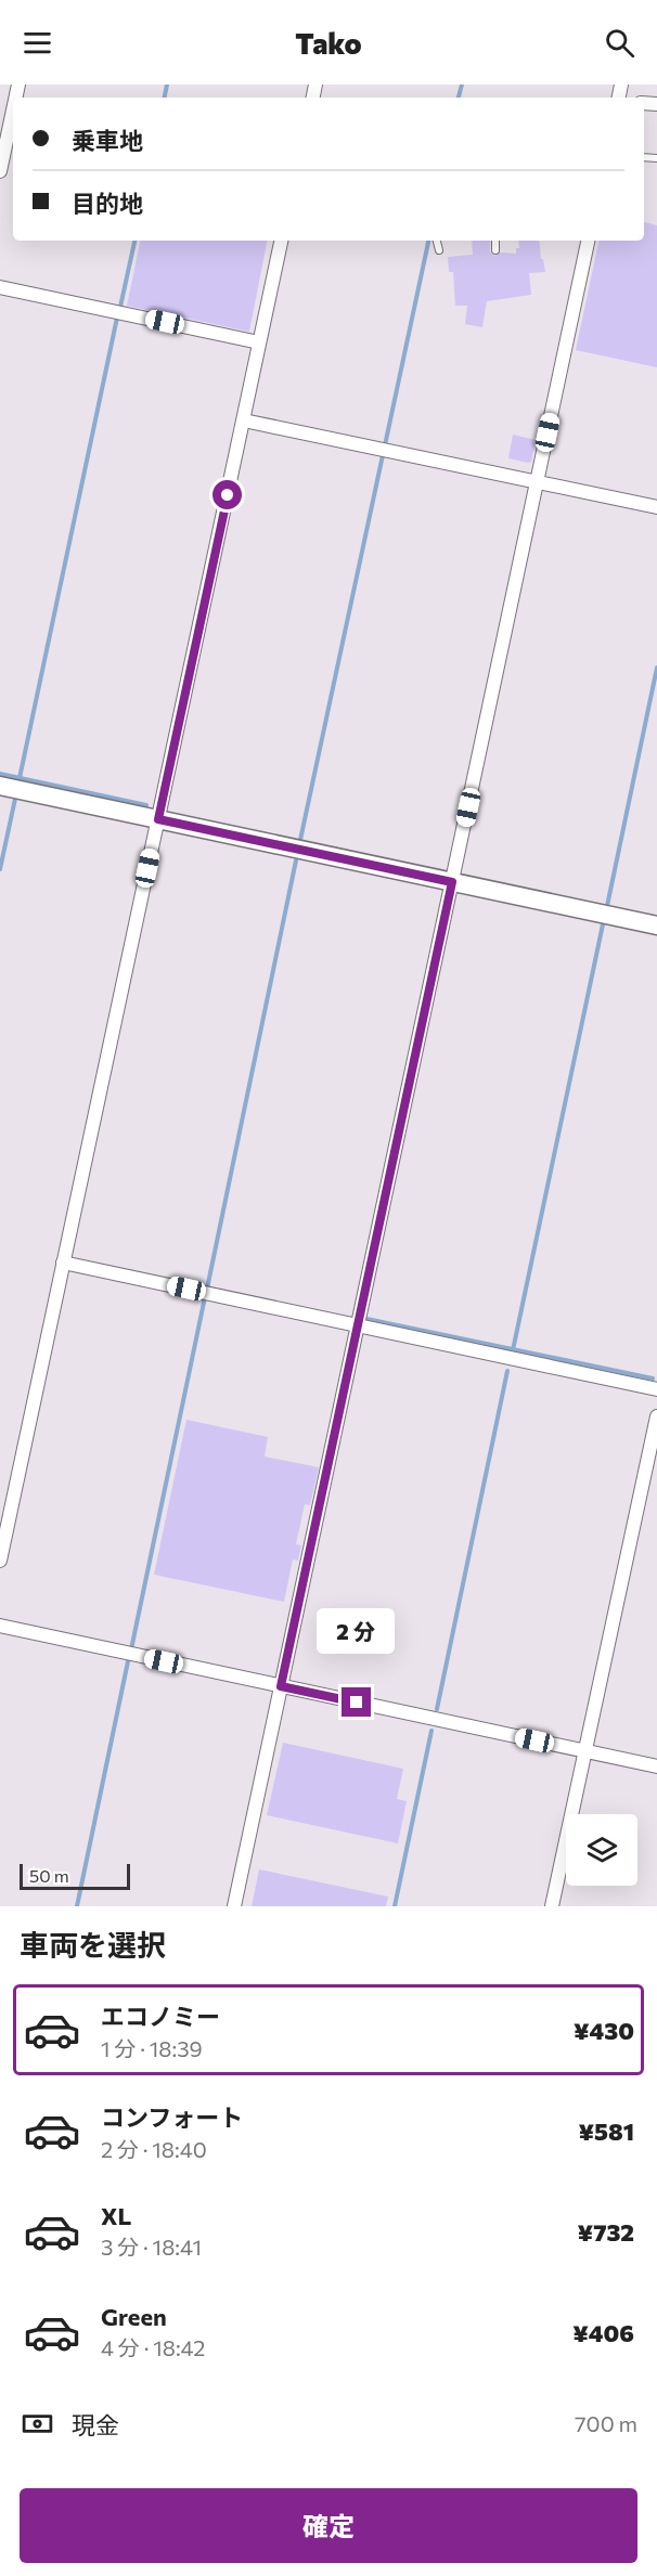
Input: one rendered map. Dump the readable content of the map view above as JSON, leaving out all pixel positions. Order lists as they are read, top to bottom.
{
  "scale_bar": "50 m",
  "page": {
    "header": "Tako",
    "banner": ["乗車地", "目的地"],
    "bubble": "2 分",
    "scale": "50 m",
    "heading": "車両を選択",
    "list": [
      {
        "name": "エコノミー",
        "note": "1 分 · 18:39",
        "value": "¥430"
      },
      {
        "name": "コンフォート",
        "note": "2 分 · 18:40",
        "value": "¥581"
      },
      {
        "name": "XL",
        "note": "3 分 · 18:41",
        "value": "¥732"
      },
      {
        "name": "Green",
        "note": "4 分 · 18:42",
        "value": "¥406"
      }
    ],
    "pay": ["現金", "700 m"],
    "buttons": "確定"
  }
}
